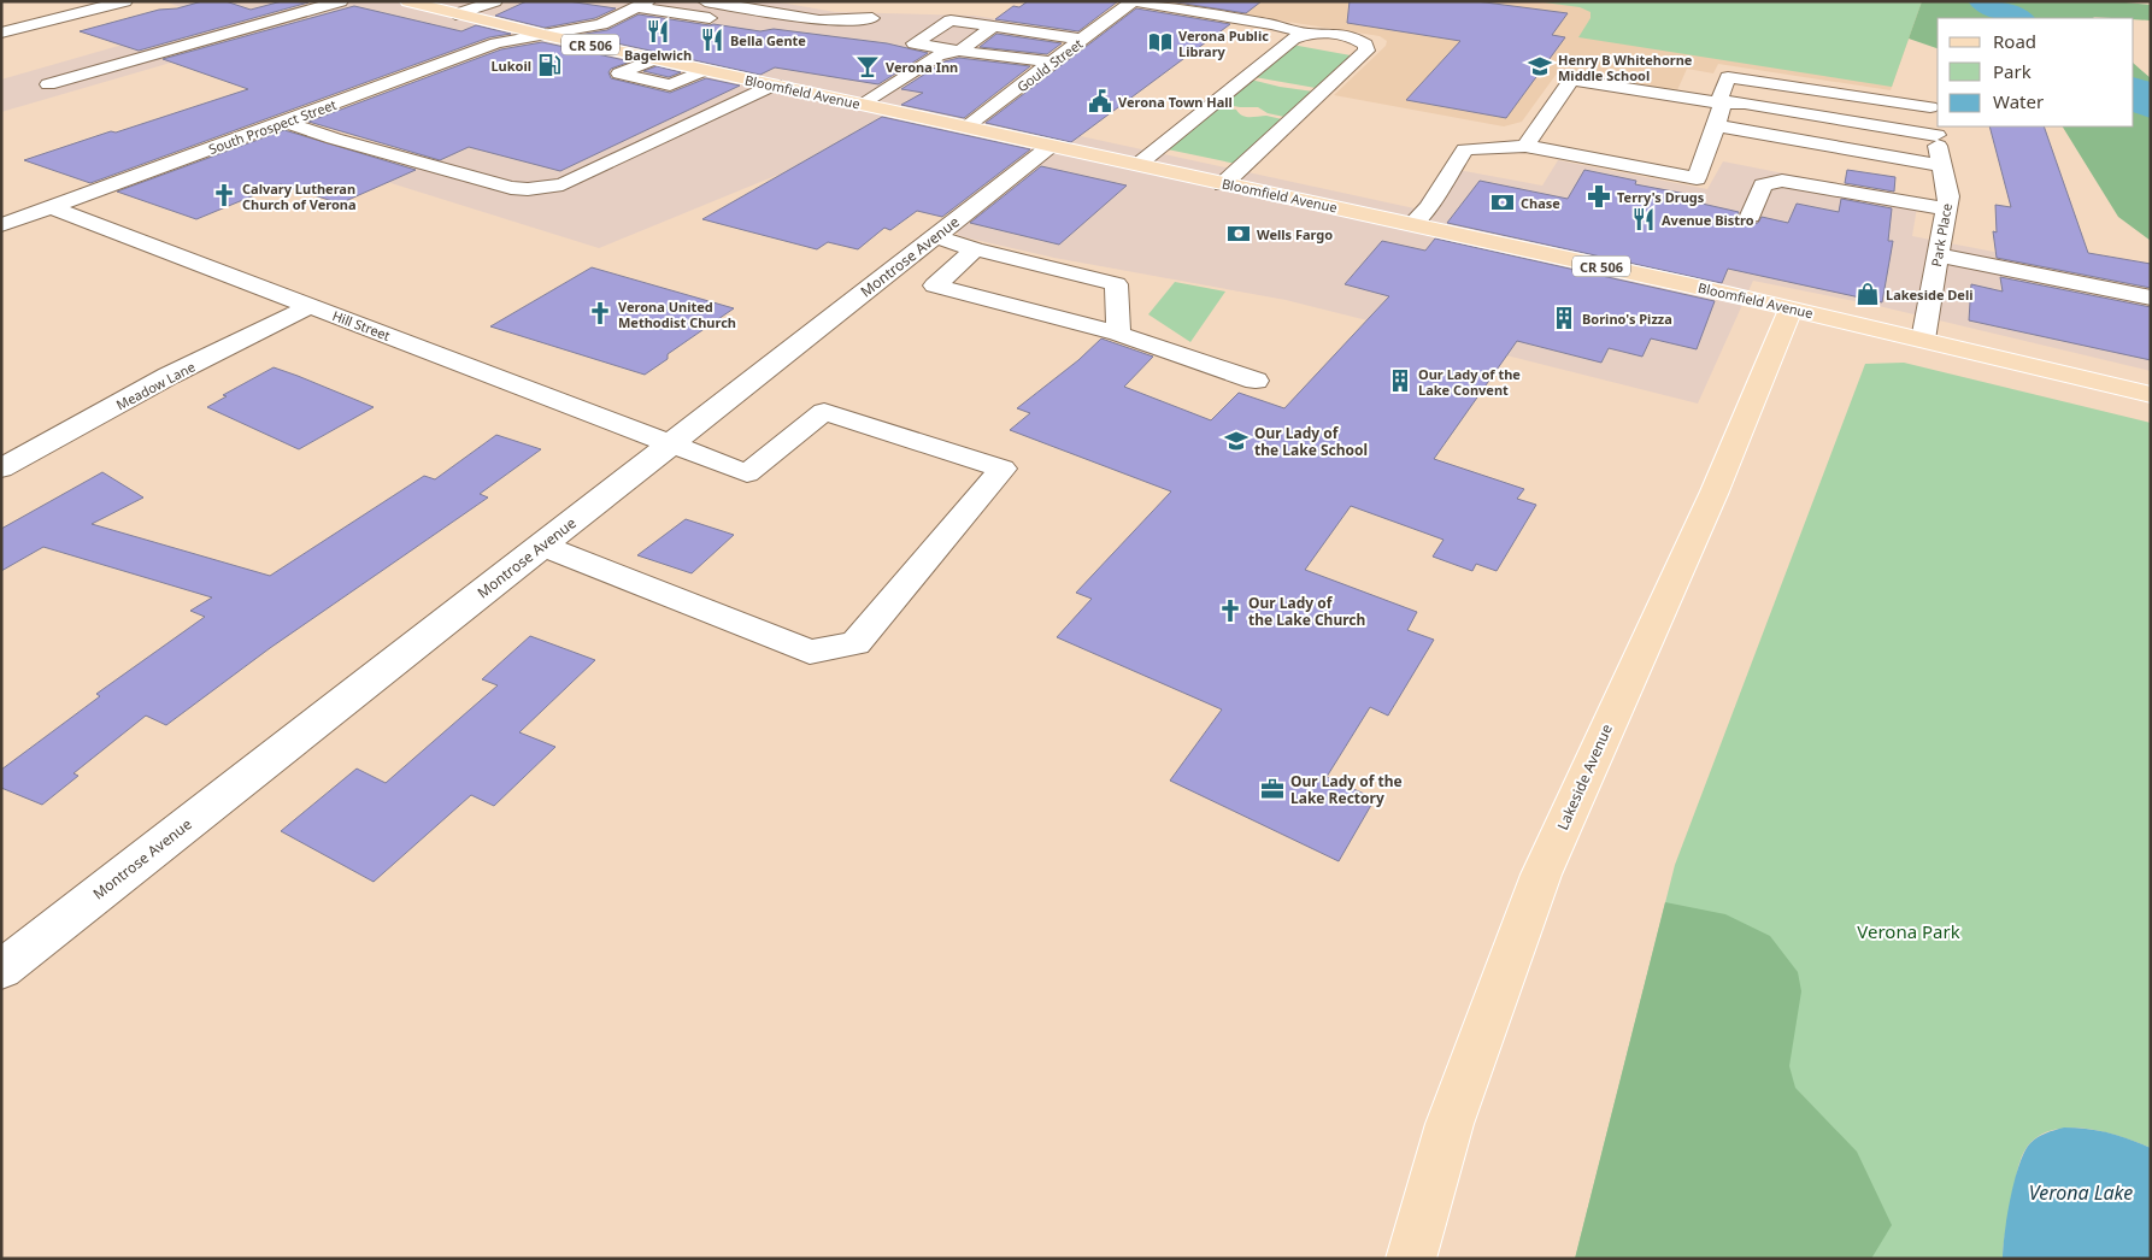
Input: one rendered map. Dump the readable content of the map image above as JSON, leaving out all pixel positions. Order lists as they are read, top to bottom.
{
  "streets": {
    "main road": ["CR 506", "Bloomfield Avenue", "Lakeside Avenue"],
    "street": [
      "Gould Street",
      "South Prospect Street",
      "Park Place",
      "Montrose Avenue",
      "Hill Street",
      "Meadow Lane"
    ]
  },
  "crossings": [
    ["Gould Street", "Bloomfield Avenue"],
    ["Bloomfield Avenue", "South Prospect Street"],
    ["Bloomfield Avenue", "Park Place"],
    ["Bloomfield Avenue", "Montrose Avenue"],
    ["Bloomfield Avenue", "Lakeside Avenue"],
    ["South Prospect Street", "Hill Street"],
    ["Montrose Avenue", "Hill Street"],
    ["Hill Street", "Meadow Lane"]
  ],
  "water": ["Verona Lake"],
  "parks": ["Verona Park"],
  "places": {
    "restaurant": ["Bagelwich", "Bella Gente", "Avenue Bistro"],
    "library": ["Verona Public Library"],
    "fuel station": ["Lukoil"],
    "bar": ["Verona Inn"],
    "school or university": ["Henry B Whitehorne Middle School", "Our Lady of the Lake School"],
    "public building": ["Verona Town Hall"],
    "church": ["Calvary Lutheran Church of Verona", "Verona United Methodist Church", "Our Lady of the Lake Church"],
    "pharmacy": ["Terry's Drugs"],
    "bank": ["Chase", "Wells Fargo"],
    "shop": ["Lakeside Deli"],
    "building": ["Borino's Pizza", "Our Lady of the Lake Convent"],
    "office": ["Our Lady of the Lake Rectory"]
  },
  "legend": ["Road", "Park", "Water"]
}
